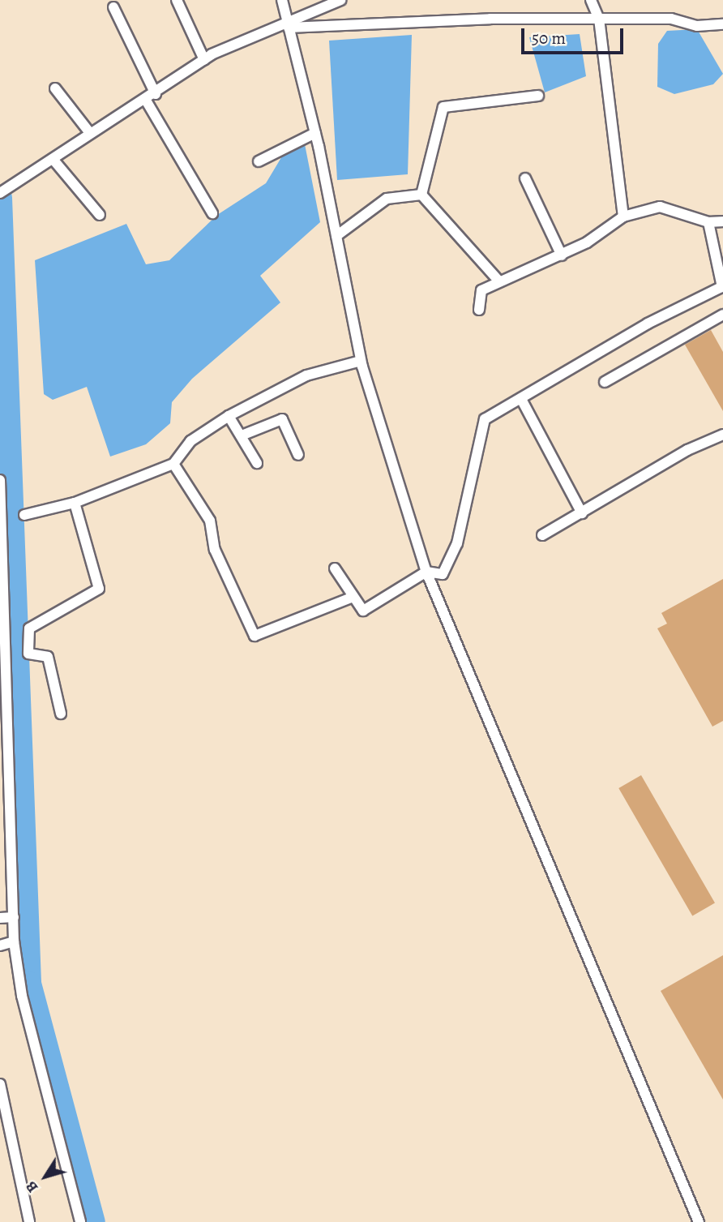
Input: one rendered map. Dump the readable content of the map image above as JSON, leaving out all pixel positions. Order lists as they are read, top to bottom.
{
  "scale_bar": "50 m",
  "north": "bottom left"
}
